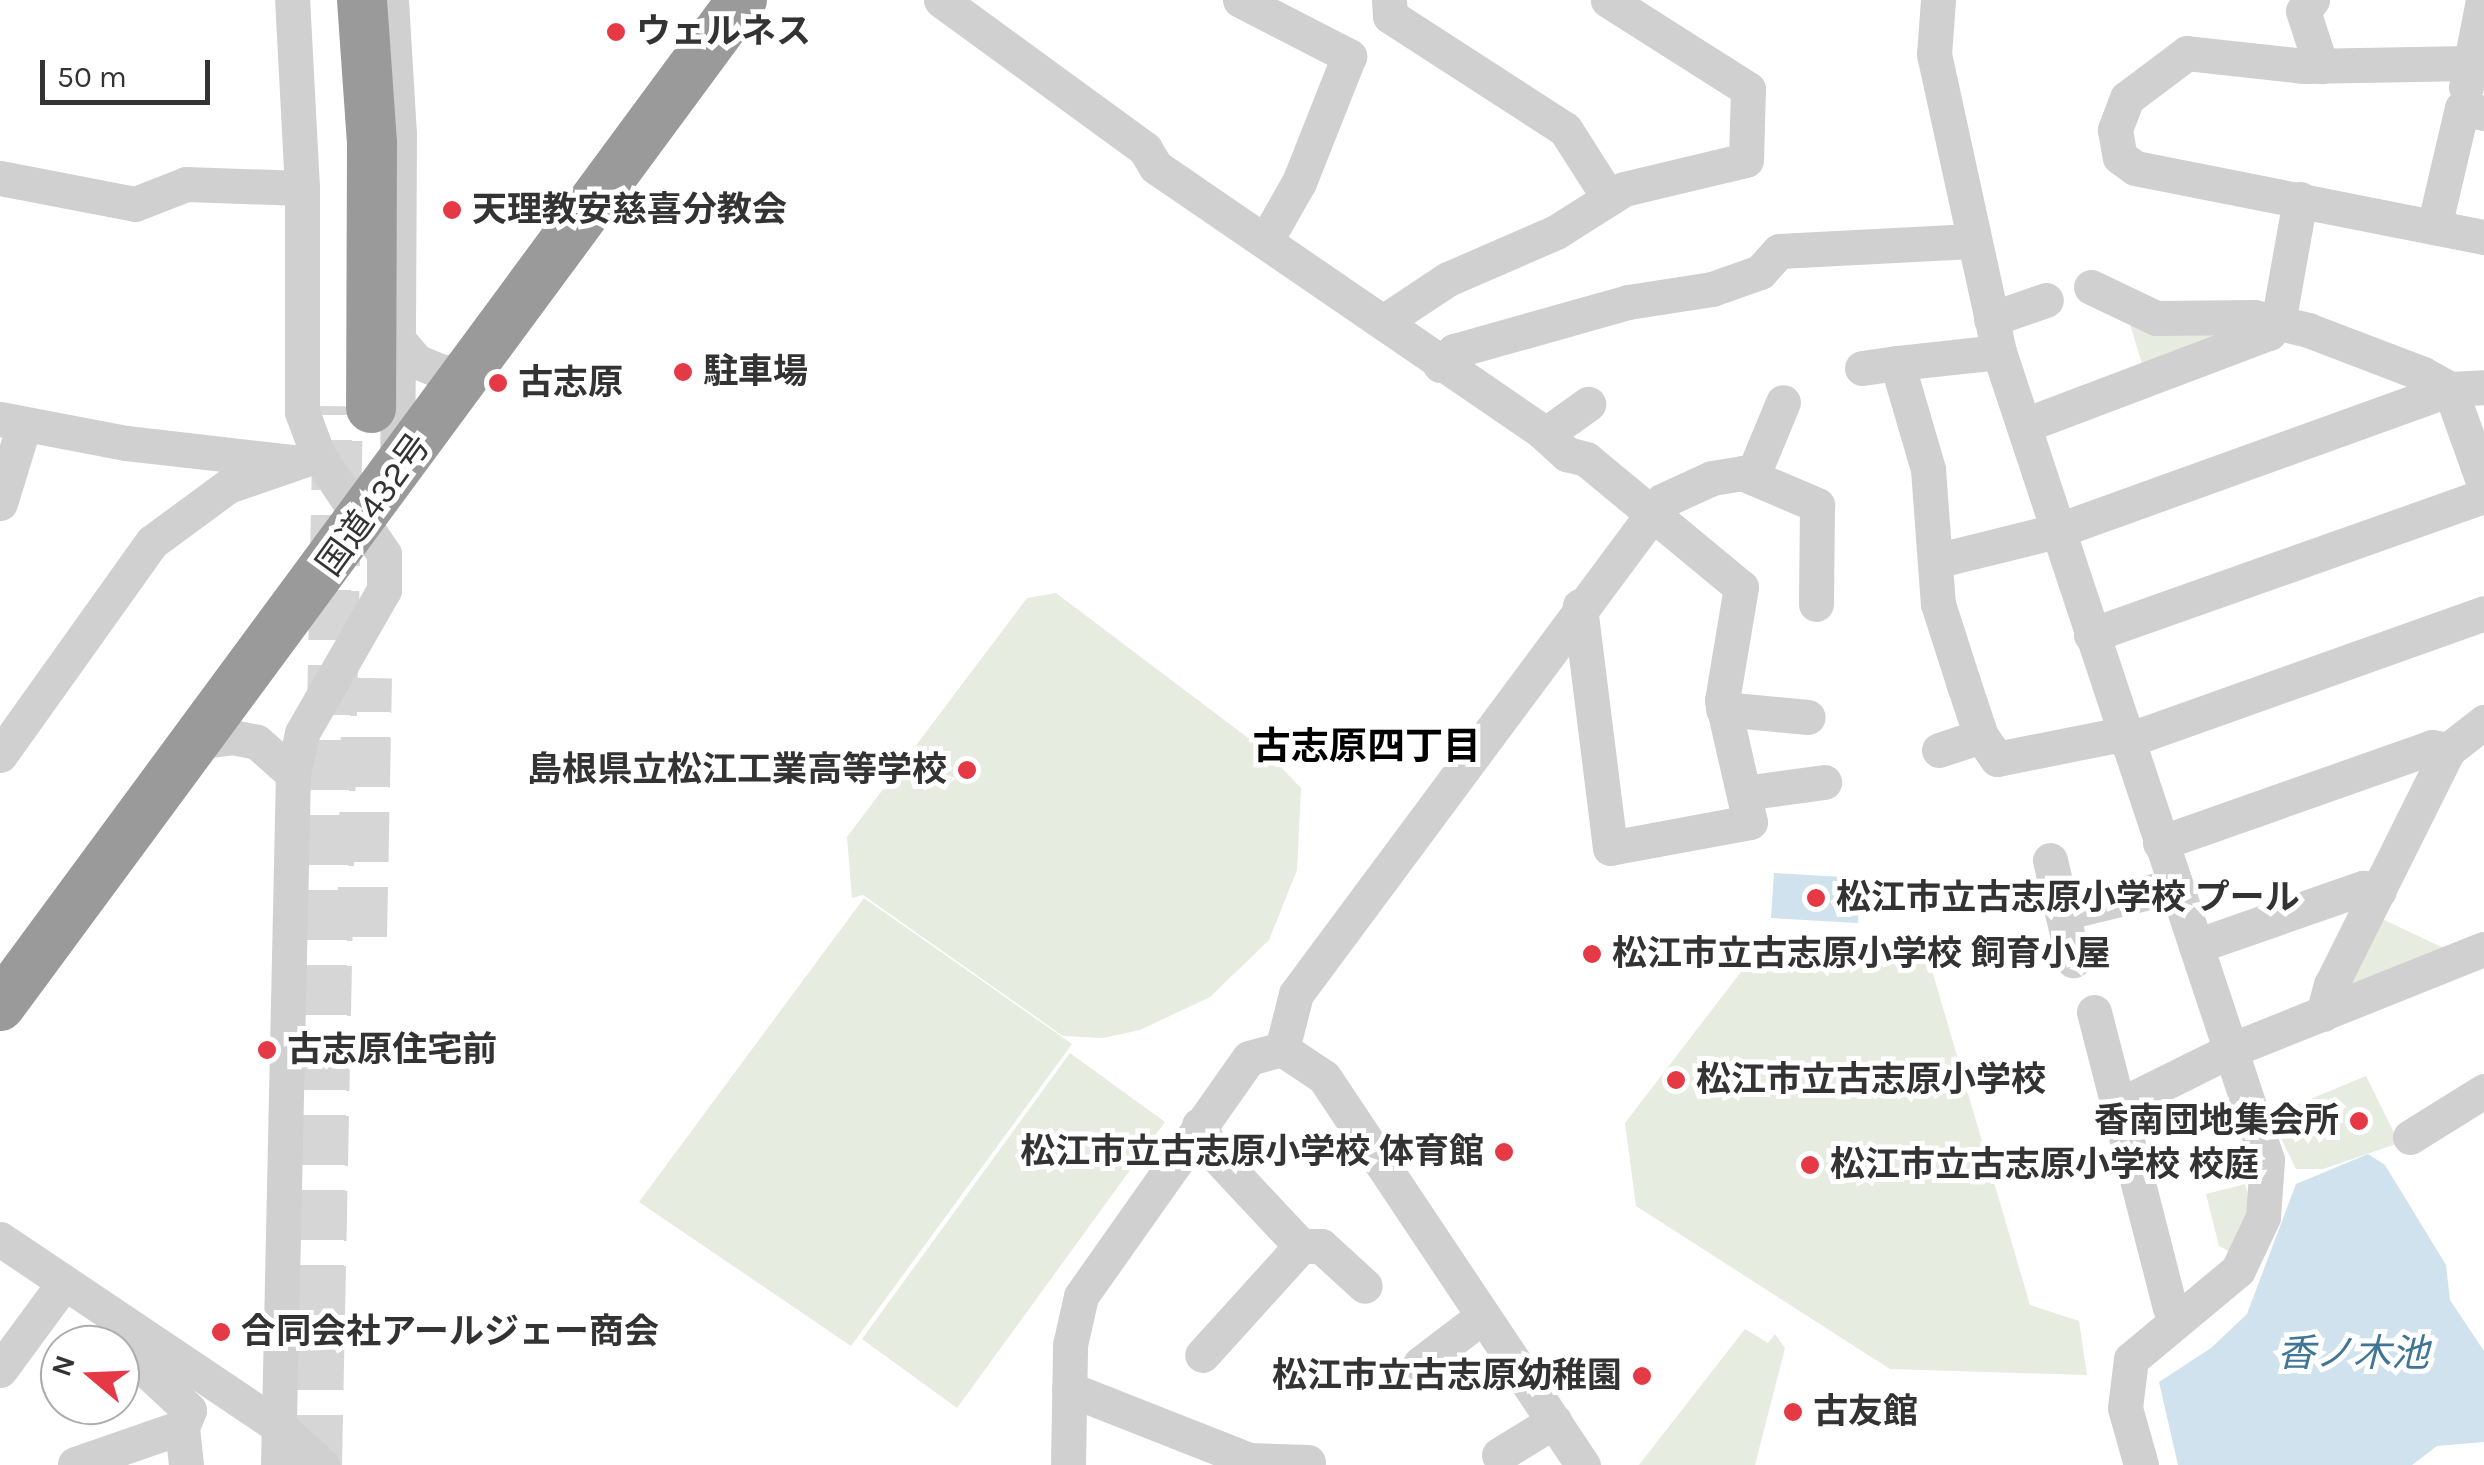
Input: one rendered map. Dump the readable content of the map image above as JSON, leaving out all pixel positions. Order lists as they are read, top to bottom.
{
  "streets": {
    "highway": ["国道432号"]
  },
  "districts": ["古志原四丁目"],
  "water": ["香ノ木池"],
  "places": [
    "ウェルネス",
    "天理教安慈喜分教会",
    "駐車場",
    "古志原",
    "島根県立松江工業高等学校",
    "松江市立古志原小学校 プール",
    "松江市立古志原小学校 飼育小屋",
    "古志原住宅前",
    "松江市立古志原小学校",
    "香南団地集会所",
    "松江市立古志原小学校 体育館",
    "松江市立古志原小学校 校庭",
    "合同会社アールジェー商会",
    "松江市立古志原幼稚園",
    "古友館"
  ],
  "scale_bar": "50 m",
  "north": "left"
}
